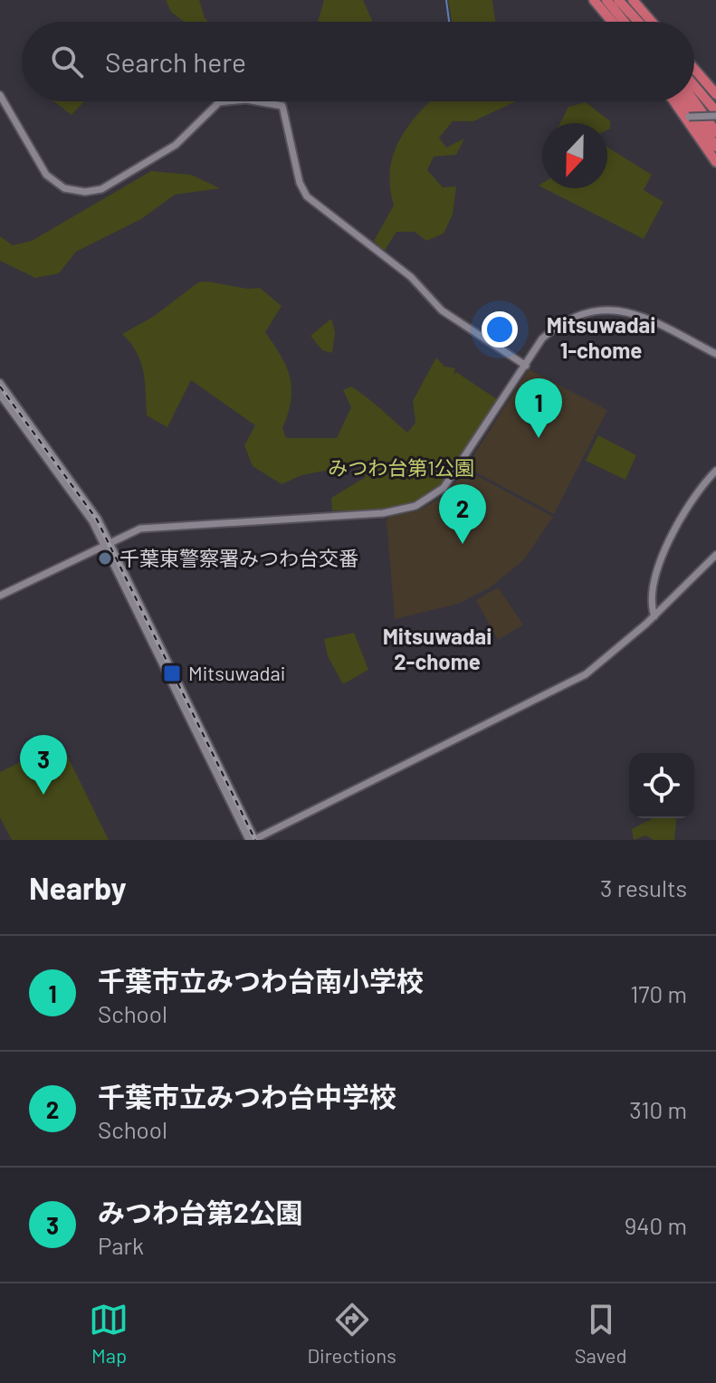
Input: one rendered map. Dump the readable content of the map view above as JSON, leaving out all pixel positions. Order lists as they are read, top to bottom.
{
  "districts": ["Mitsuwadai 1-chome", "Mitsuwadai 2-chome"],
  "parks": ["みつわ台第1公園"],
  "places": {
    "other": ["千葉東警察署みつわ台交番"],
    "transit": ["Mitsuwadai"]
  },
  "north": "bottom",
  "page": {
    "search": "Search here",
    "pins": ["1", "2", "3"],
    "heading": ["Nearby", "3 results"],
    "list": [
      {
        "mark": "1",
        "name": "千葉市立みつわ台南小学校",
        "note": "School",
        "value": "170 m"
      },
      {
        "mark": "2",
        "name": "千葉市立みつわ台中学校",
        "note": "School",
        "value": "310 m"
      },
      {
        "mark": "3",
        "name": "みつわ台第2公園",
        "note": "Park",
        "value": "940 m"
      }
    ],
    "nav": ["Map", "Directions", "Saved"]
  }
}
